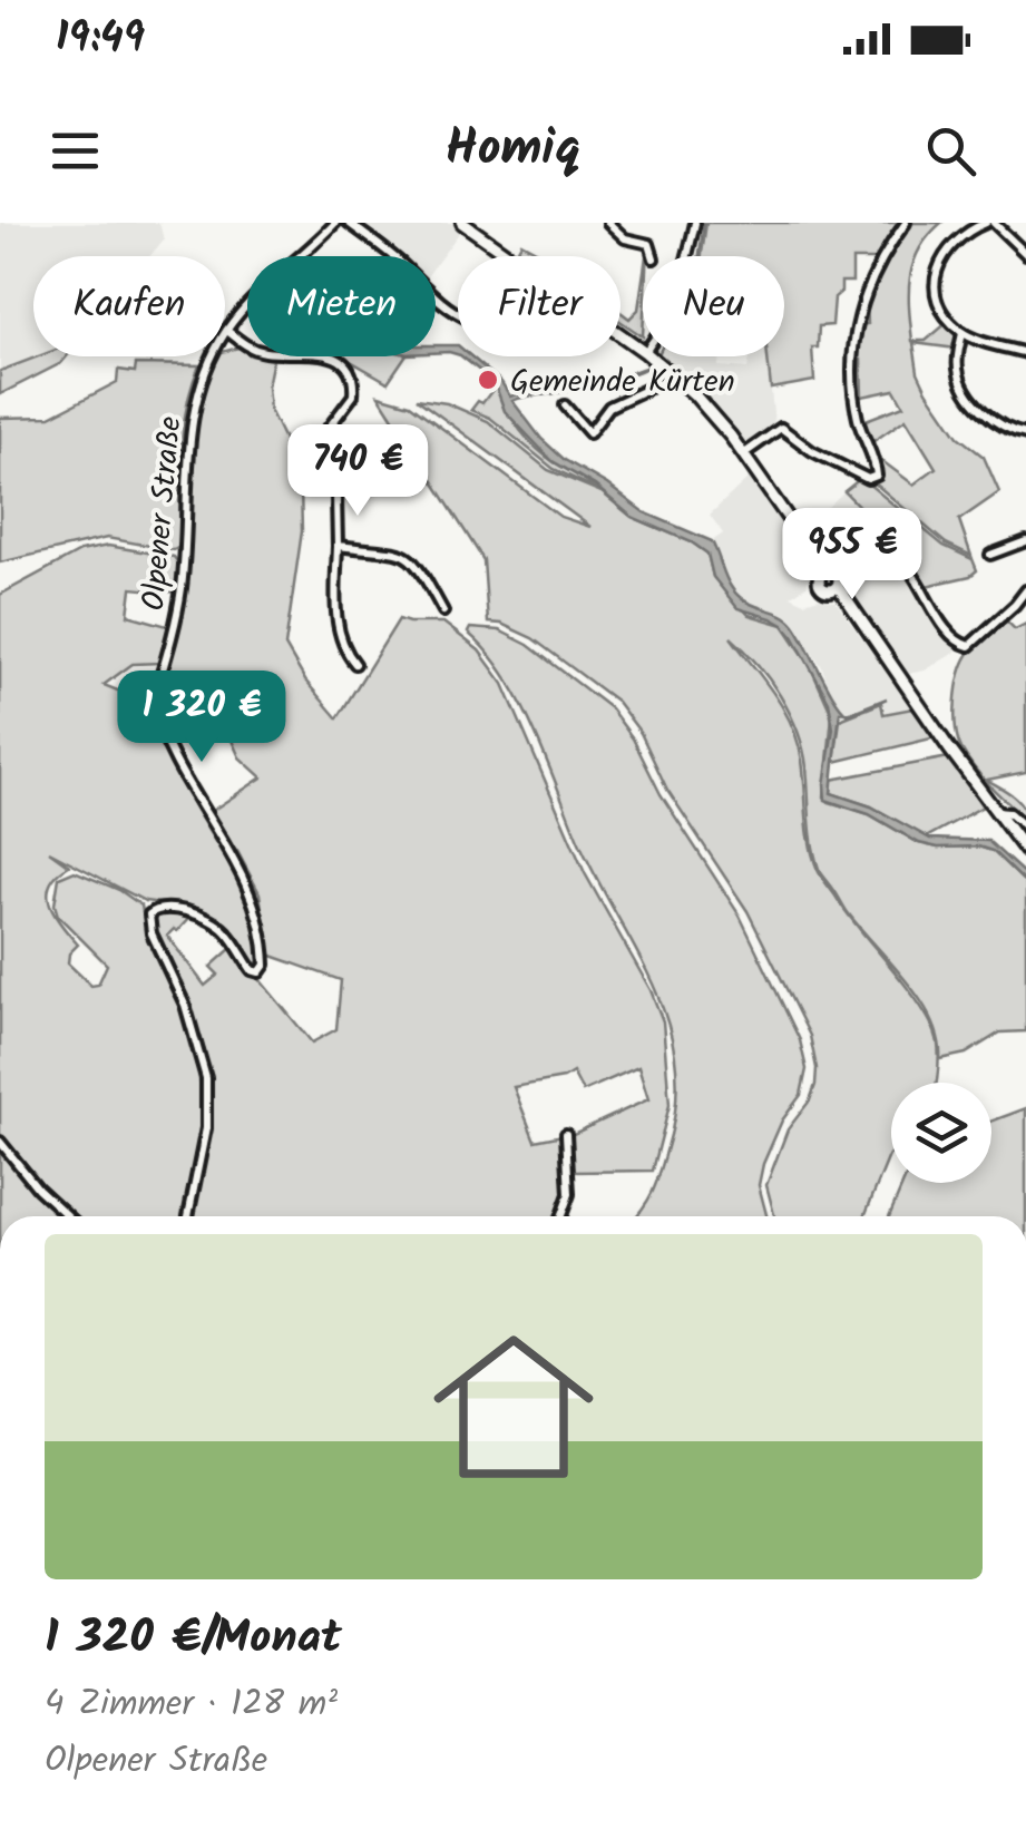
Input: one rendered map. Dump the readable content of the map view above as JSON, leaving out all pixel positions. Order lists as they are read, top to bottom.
{
  "streets": {
    "street": ["Olpener Straße"]
  },
  "places": ["Gemeinde Kürten"],
  "page": {
    "status": "19:49",
    "header": "Homiq",
    "chip": [
      "Kaufen",
      "Mieten",
      "Filter",
      "Neu"
    ],
    "price": ["740 €", "955 €", "1 320 €"],
    "list": [
      {
        "name": "1 320 €/Monat",
        "note": "4 Zimmer · 128 m² · Olpener Straße"
      }
    ]
  }
}
